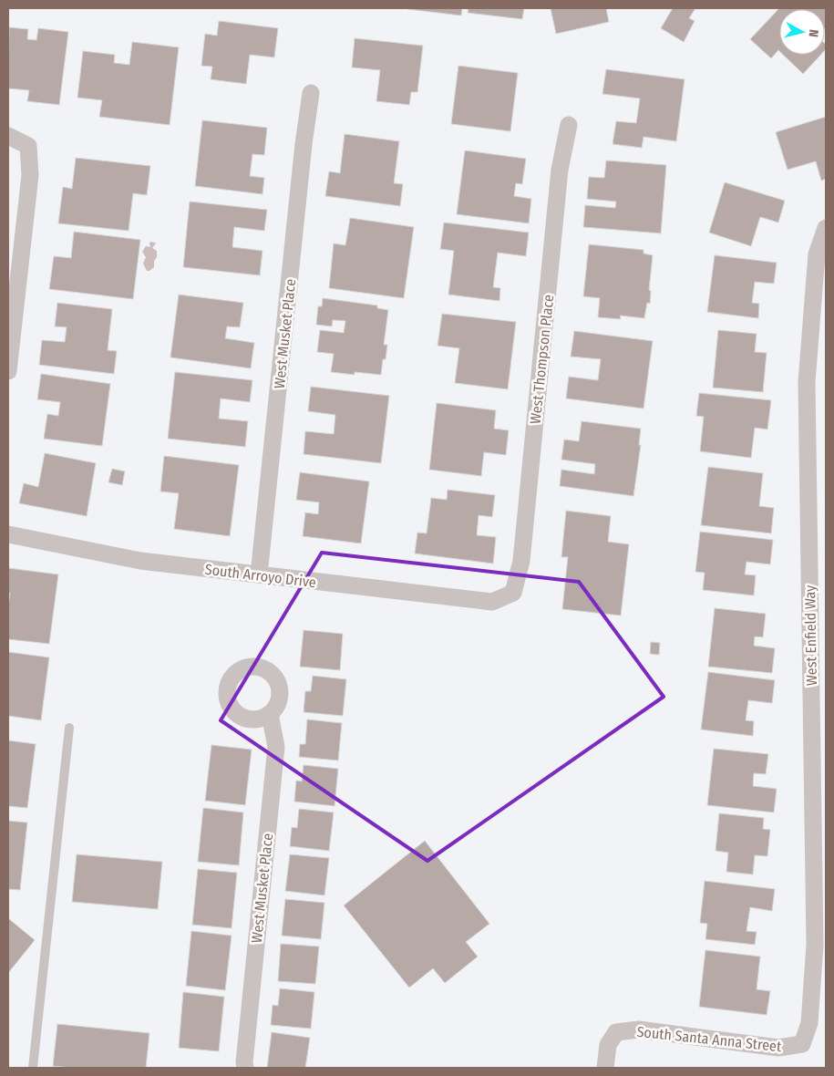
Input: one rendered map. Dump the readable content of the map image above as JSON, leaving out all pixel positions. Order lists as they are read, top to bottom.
{
  "streets": {
    "street": [
      "West Musket Place",
      "West Thompson Place",
      "South Arroyo Drive",
      "West Enfield Way",
      "South Santa Anna Street"
    ]
  },
  "crossings": [
    ["West Musket Place", "South Arroyo Drive"],
    ["West Thompson Place", "South Arroyo Drive"],
    ["West Enfield Way", "South Santa Anna Street"]
  ],
  "north": "right"
}
